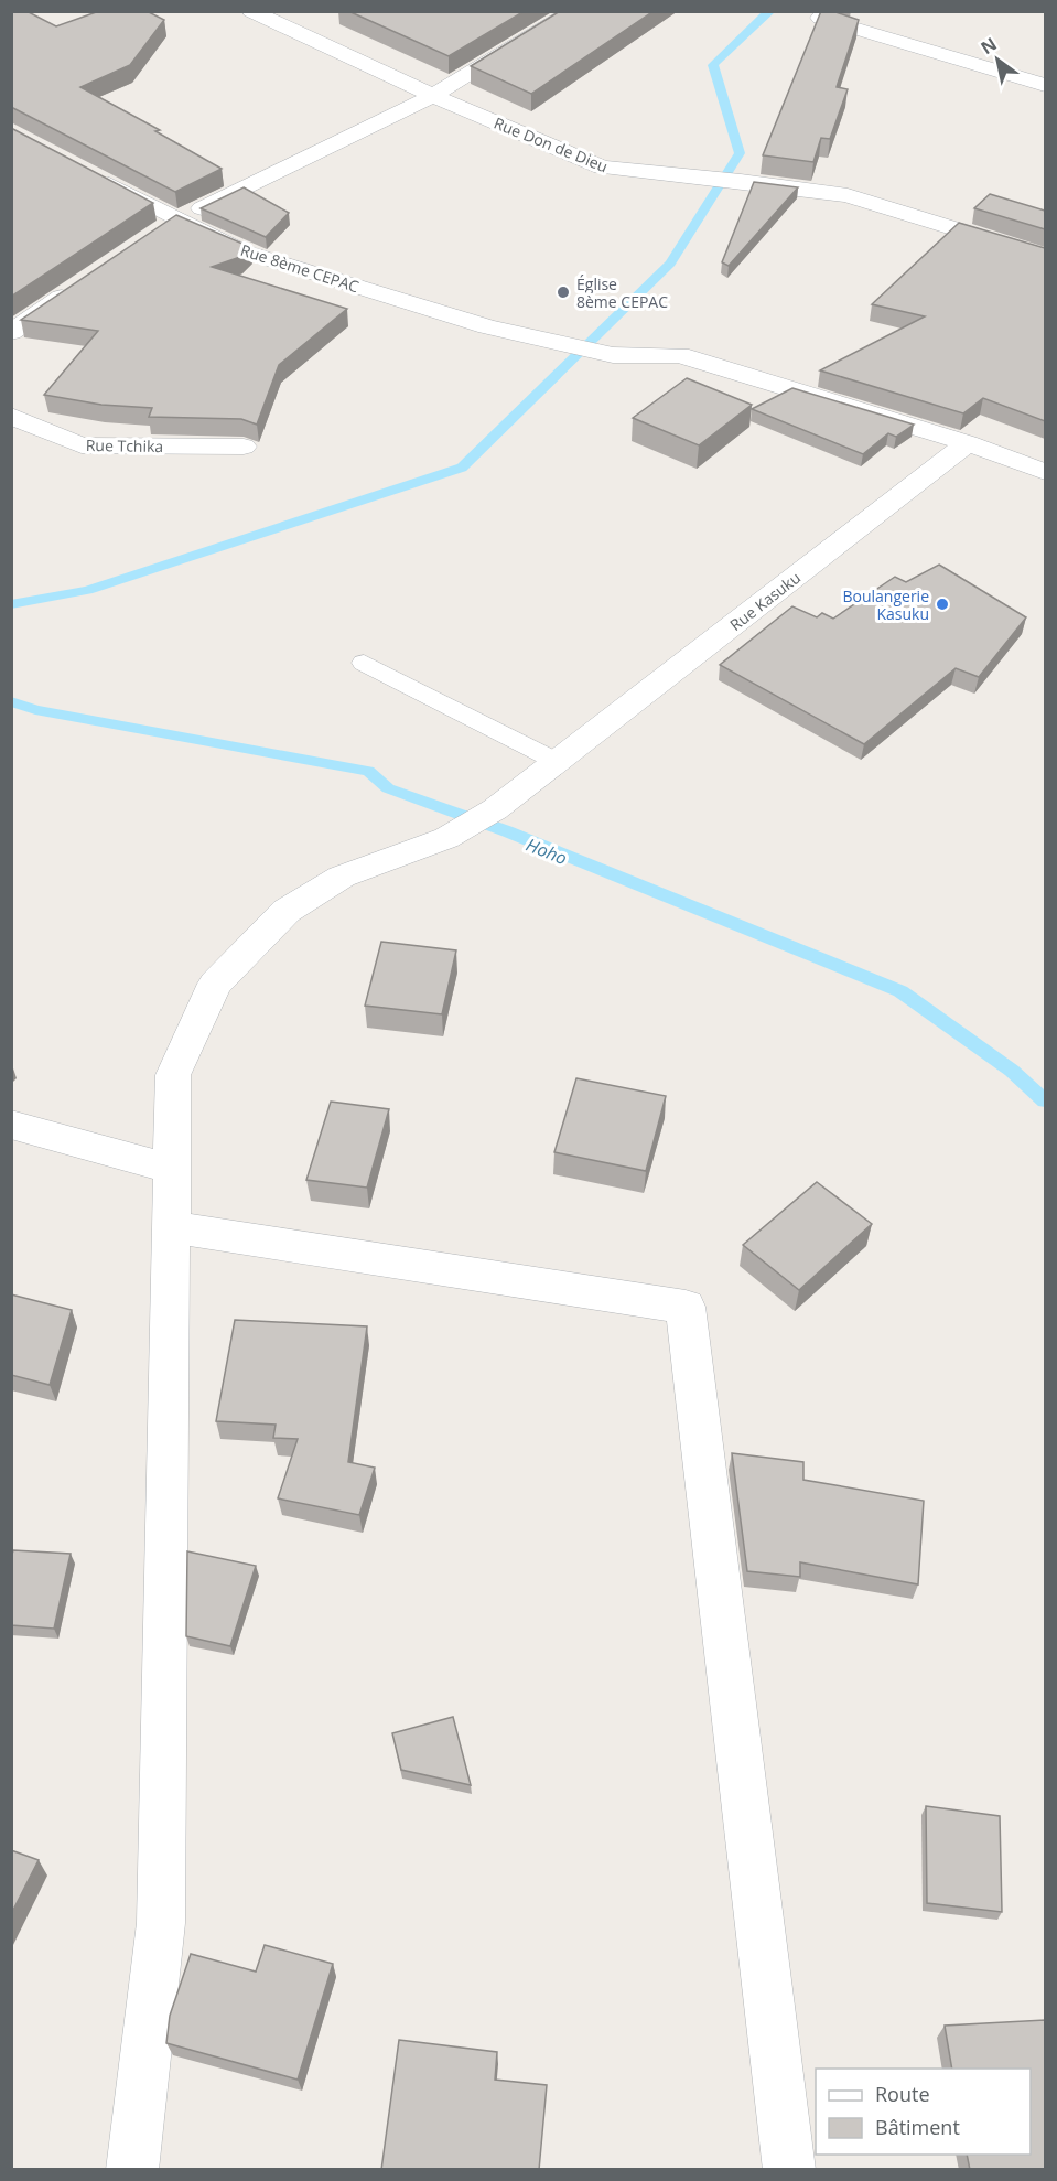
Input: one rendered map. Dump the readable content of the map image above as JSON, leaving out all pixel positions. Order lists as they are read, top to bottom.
{
  "streets": {
    "street": [
      "Rue Don de Dieu",
      "Rue 8ème CEPAC",
      "Rue Tchika",
      "Rue Kasuku"
    ]
  },
  "crossings": [
    ["Rue 8ème CEPAC", "Rue Kasuku"]
  ],
  "water": ["Hoho"],
  "places": ["Église 8ème CEPAC", "Boulangerie Kasuku"],
  "legend": ["Route", "Bâtiment"],
  "north": "top left"
}
